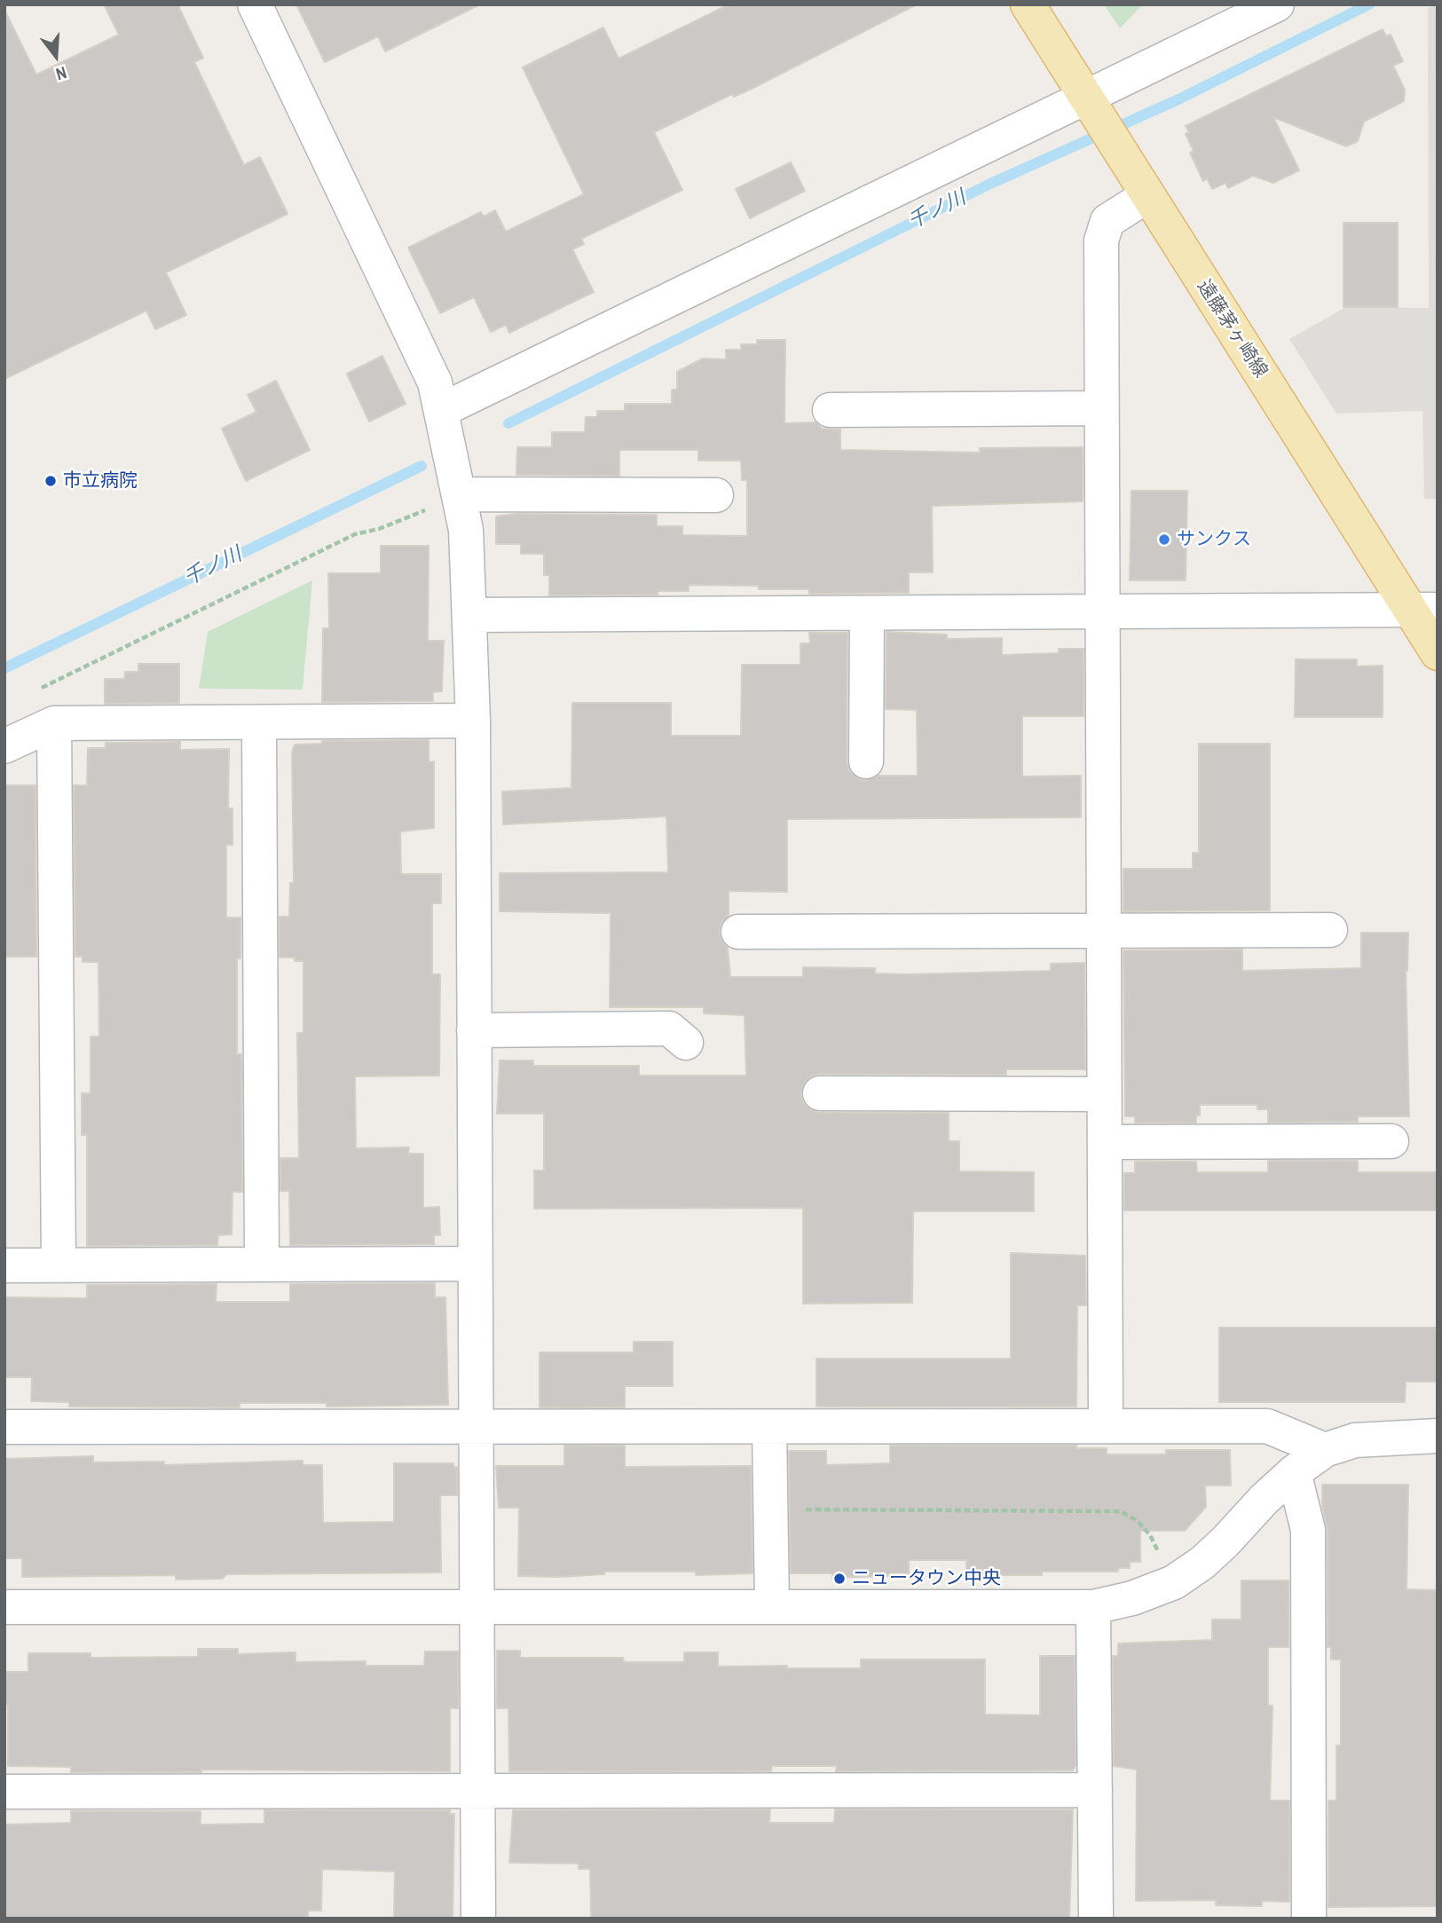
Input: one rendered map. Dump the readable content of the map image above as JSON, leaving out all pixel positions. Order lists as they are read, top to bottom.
{
  "streets": {
    "main road": ["遠藤茅ヶ崎線"]
  },
  "water": ["千ノ川"],
  "places": ["市立病院", "サンクス", "ニュータウン中央"],
  "north": "bottom"
}
